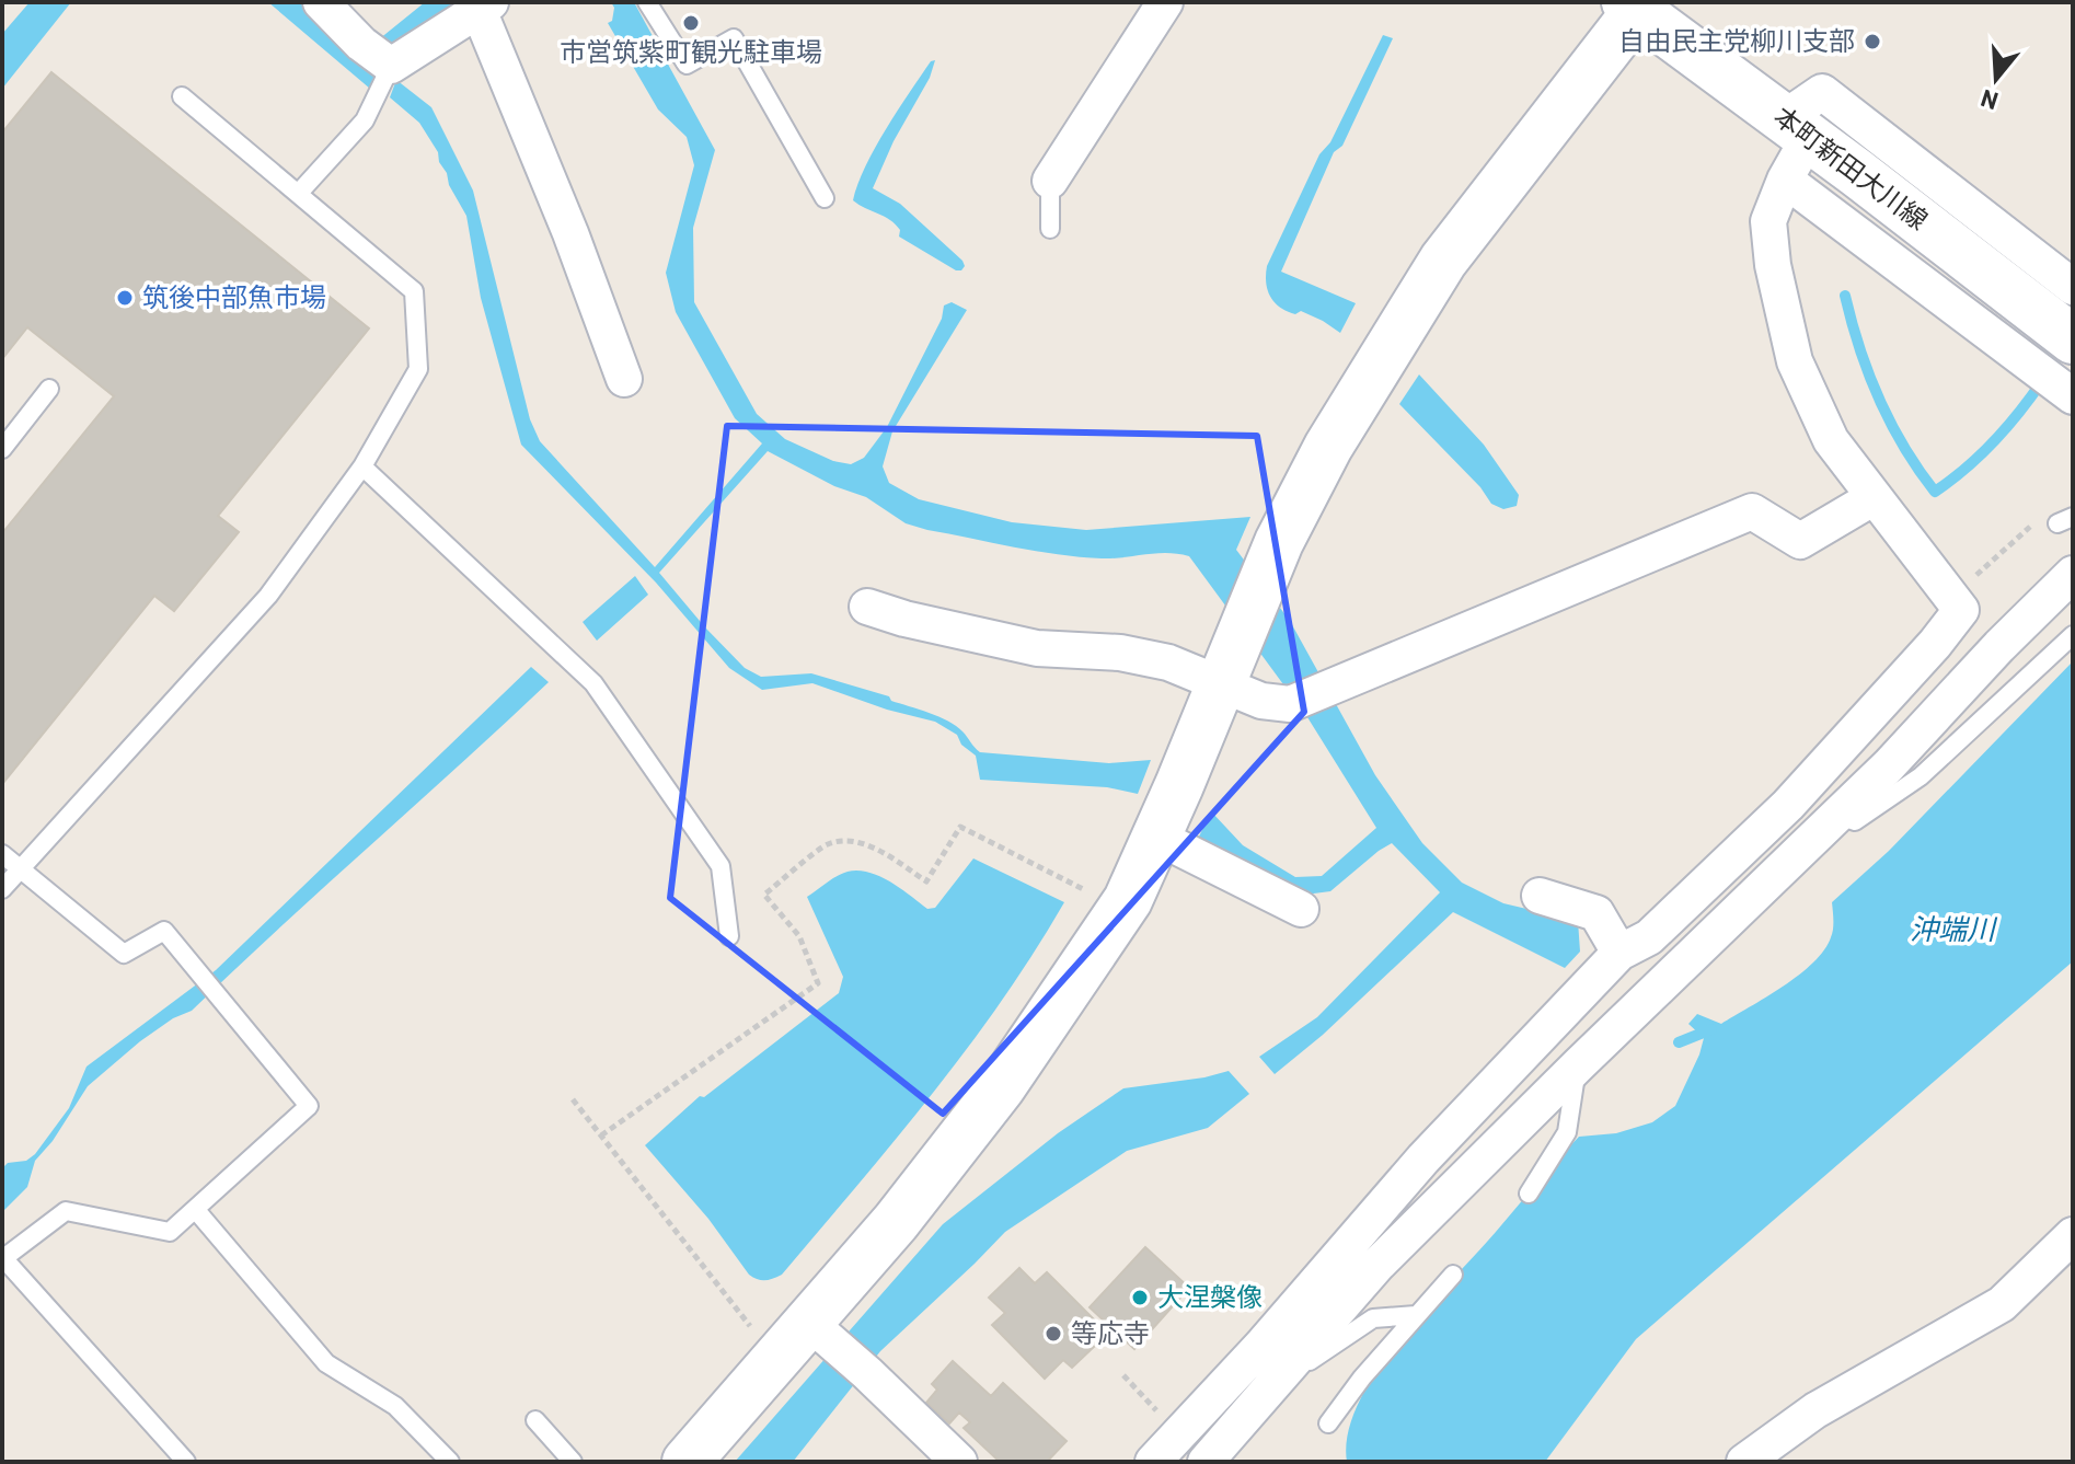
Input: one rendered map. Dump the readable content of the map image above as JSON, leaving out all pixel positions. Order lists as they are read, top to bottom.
{
  "streets": {
    "street": ["本町新田大川線"]
  },
  "water": ["沖端川"],
  "places": [
    "市営筑紫町観光駐車場",
    "自由民主党柳川支部",
    "筑後中部魚市場",
    "大涅槃像",
    "等応寺"
  ],
  "north": "bottom"
}
